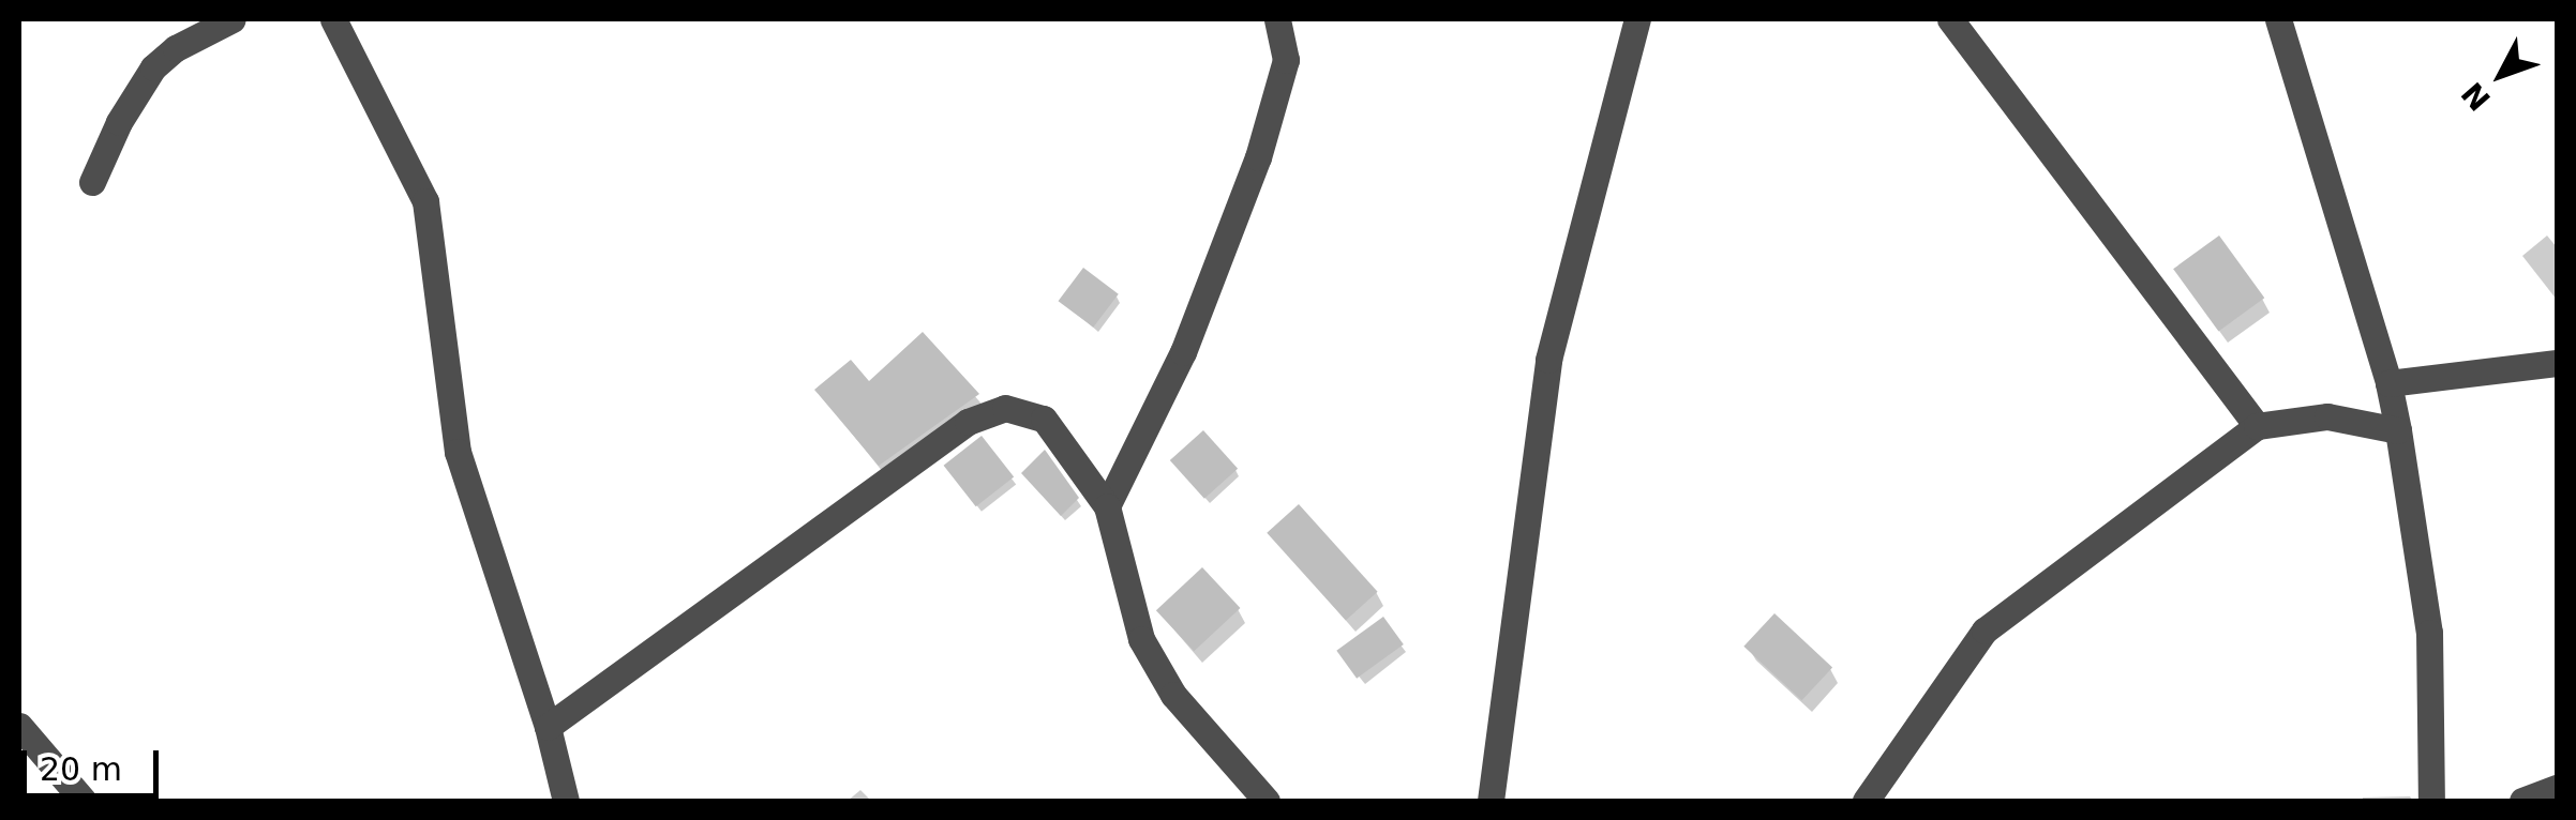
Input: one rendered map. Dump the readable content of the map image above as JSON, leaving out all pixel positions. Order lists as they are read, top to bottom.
{
  "scale_bar": "20 m",
  "north": "bottom left"
}
